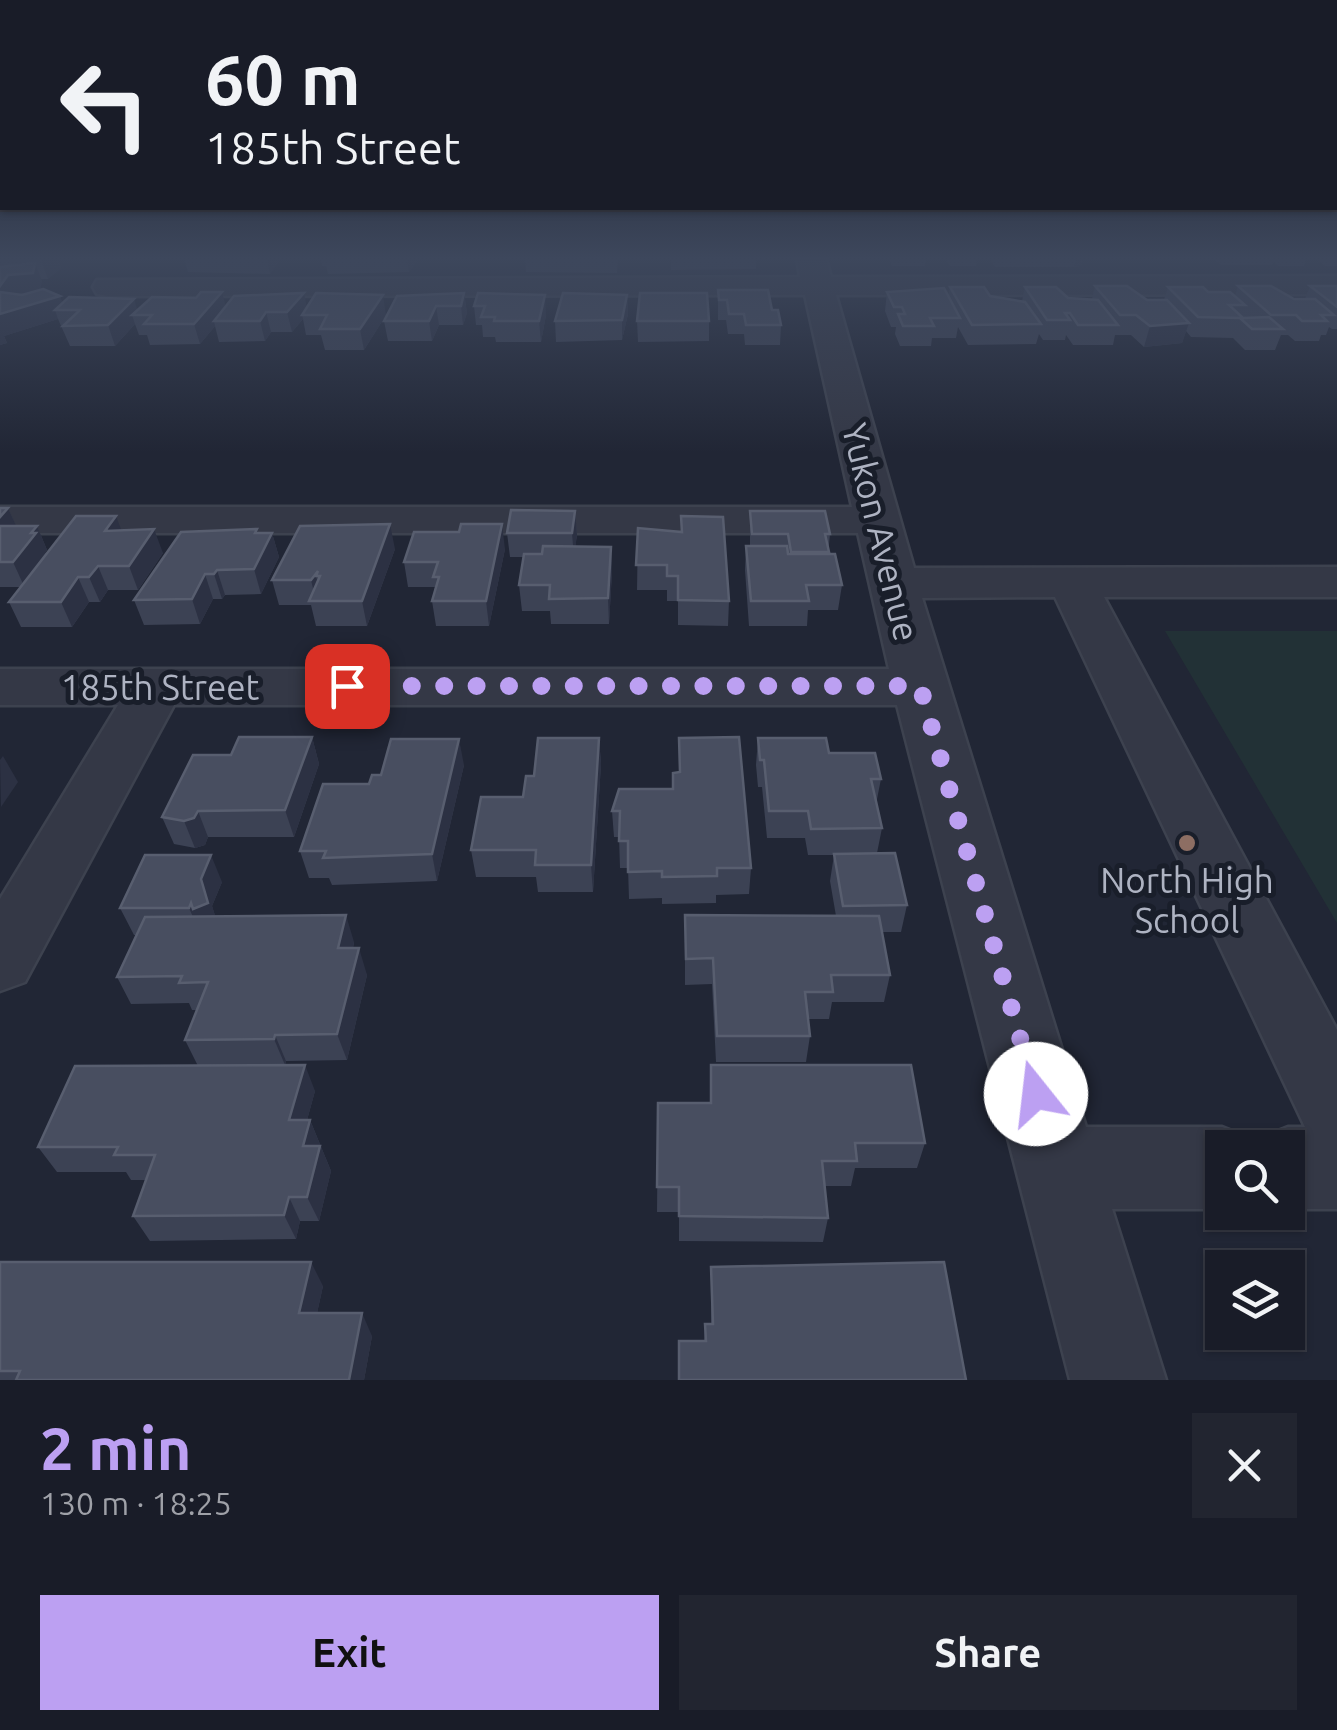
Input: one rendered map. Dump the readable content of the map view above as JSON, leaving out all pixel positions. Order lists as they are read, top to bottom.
{
  "streets": {
    "street": ["Yukon Avenue", "185th Street"]
  },
  "crossings": [
    ["Yukon Avenue", "185th Street"]
  ],
  "places": ["North High School"],
  "page": {
    "turn": ["60 m", "185th Street"],
    "heading": ["2 min", "130 m · 18:25"],
    "buttons": ["Exit", "Share"]
  }
}
